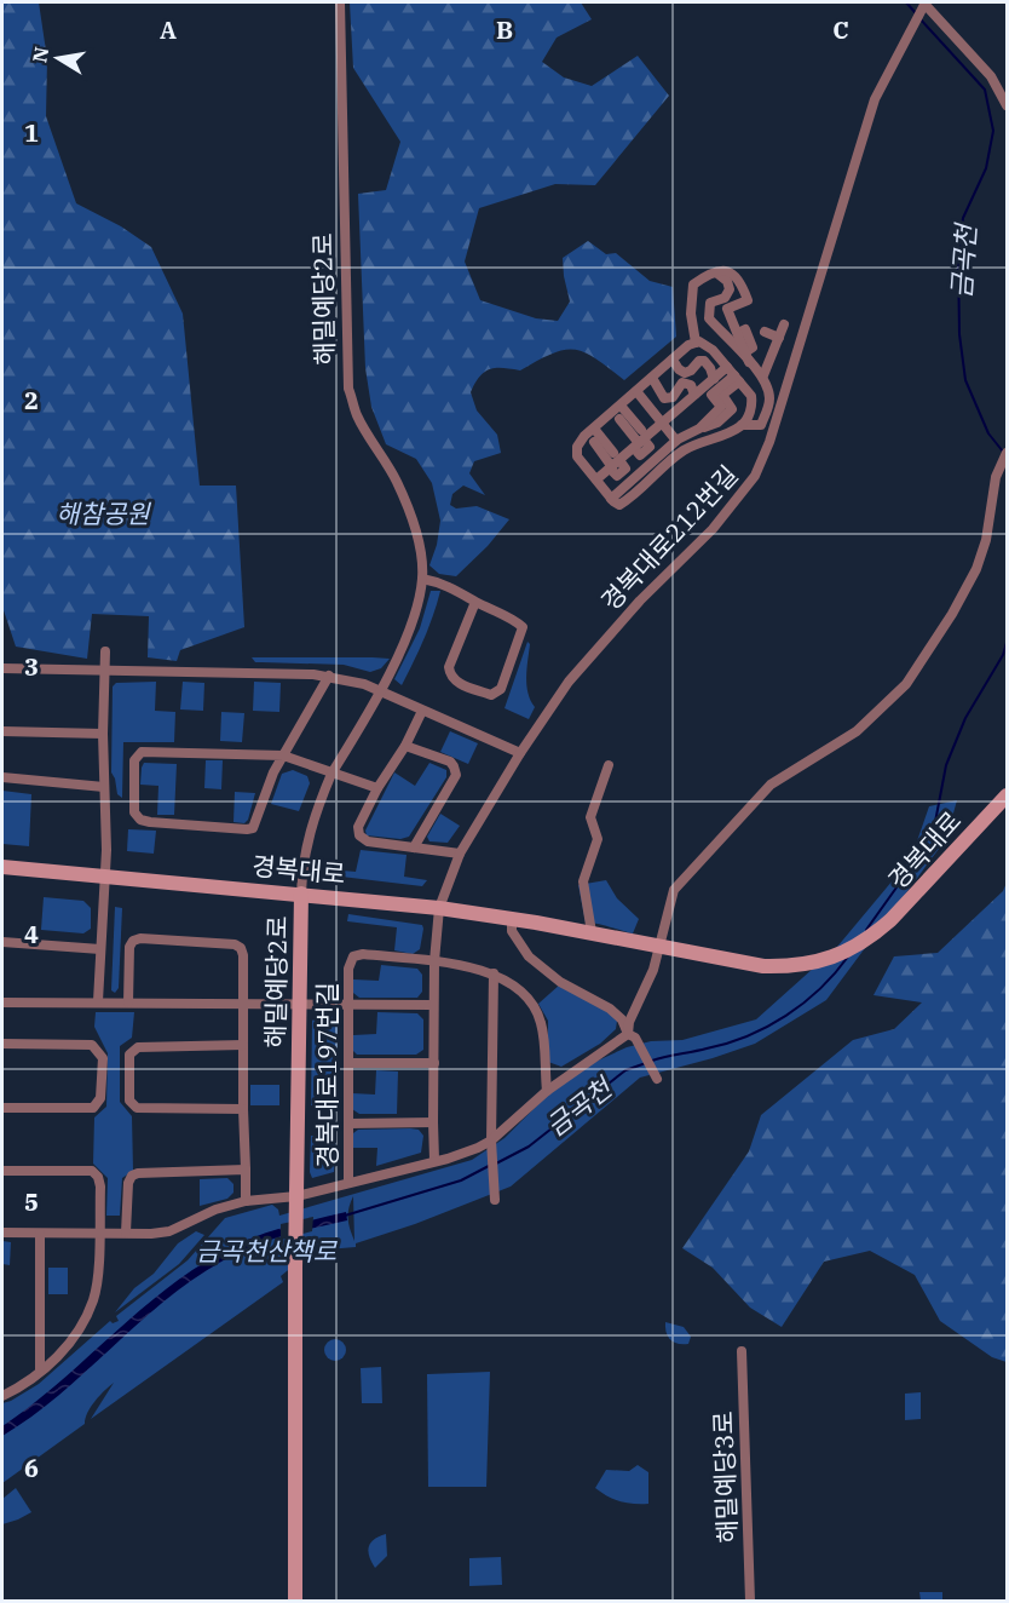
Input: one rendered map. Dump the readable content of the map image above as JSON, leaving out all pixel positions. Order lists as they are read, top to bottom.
{
  "streets": {
    "street": [
      "해밀예당2로",
      "경복대로212번길",
      "경복대로",
      "경복대로197번길",
      "해밀예당3로"
    ]
  },
  "crossings": [
    ["해밀예당2로", "경복대로"],
    ["해밀예당2로", "경복대로197번길"],
    ["경복대로212번길", "경복대로"],
    ["경복대로212번길", "경복대로197번길"]
  ],
  "water": ["금곡천"],
  "parks": ["해참공원", "금곡천산책로"],
  "north": "left",
  "grid": {
    "columns": ["A", "B", "C"],
    "rows": [
      "1",
      "2",
      "3",
      "4",
      "5",
      "6"
    ]
  }
}
